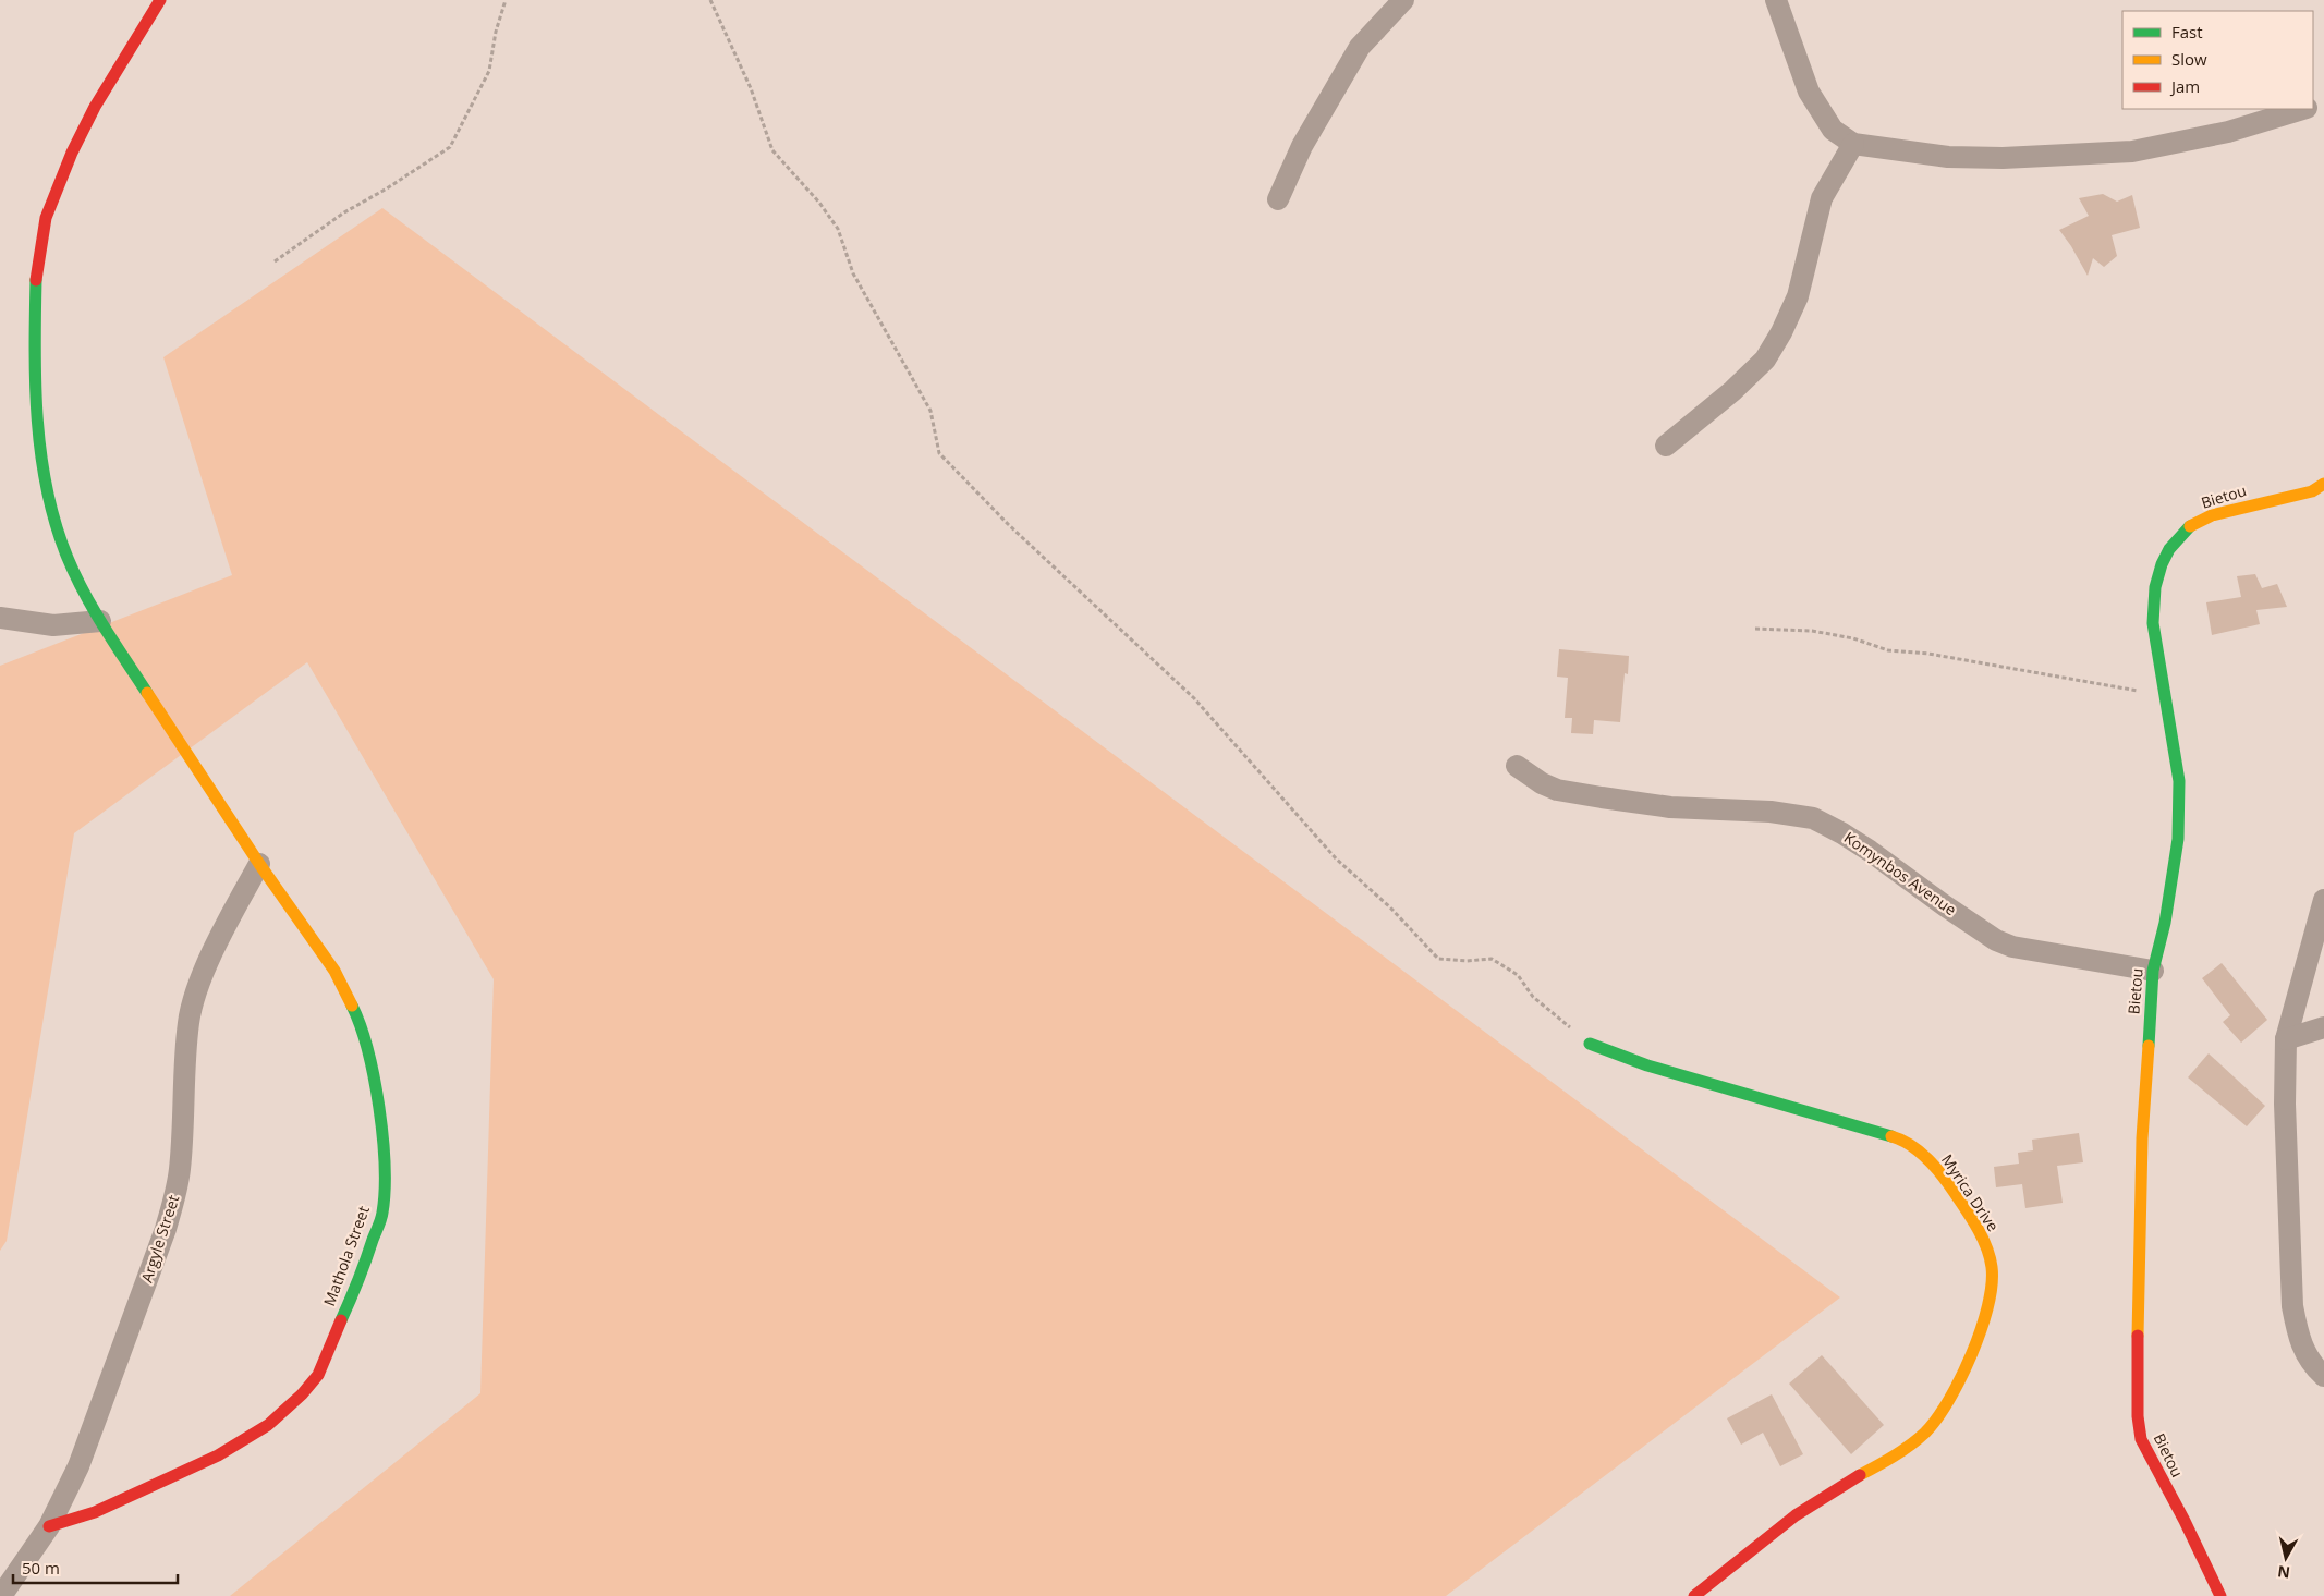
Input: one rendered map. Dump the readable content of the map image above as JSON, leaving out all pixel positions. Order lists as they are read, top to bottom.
{
  "streets": {
    "street": [
      "Bietou",
      "Komynbos Avenue",
      "Myrica Drive",
      "Argyle Street",
      "Mathola Street"
    ]
  },
  "crossings": [
    ["Bietou", "Komynbos Avenue"],
    ["Argyle Street", "Mathola Street"]
  ],
  "legend": ["Fast", "Slow", "Jam"],
  "scale_bar": "50 m",
  "north": "bottom"
}
